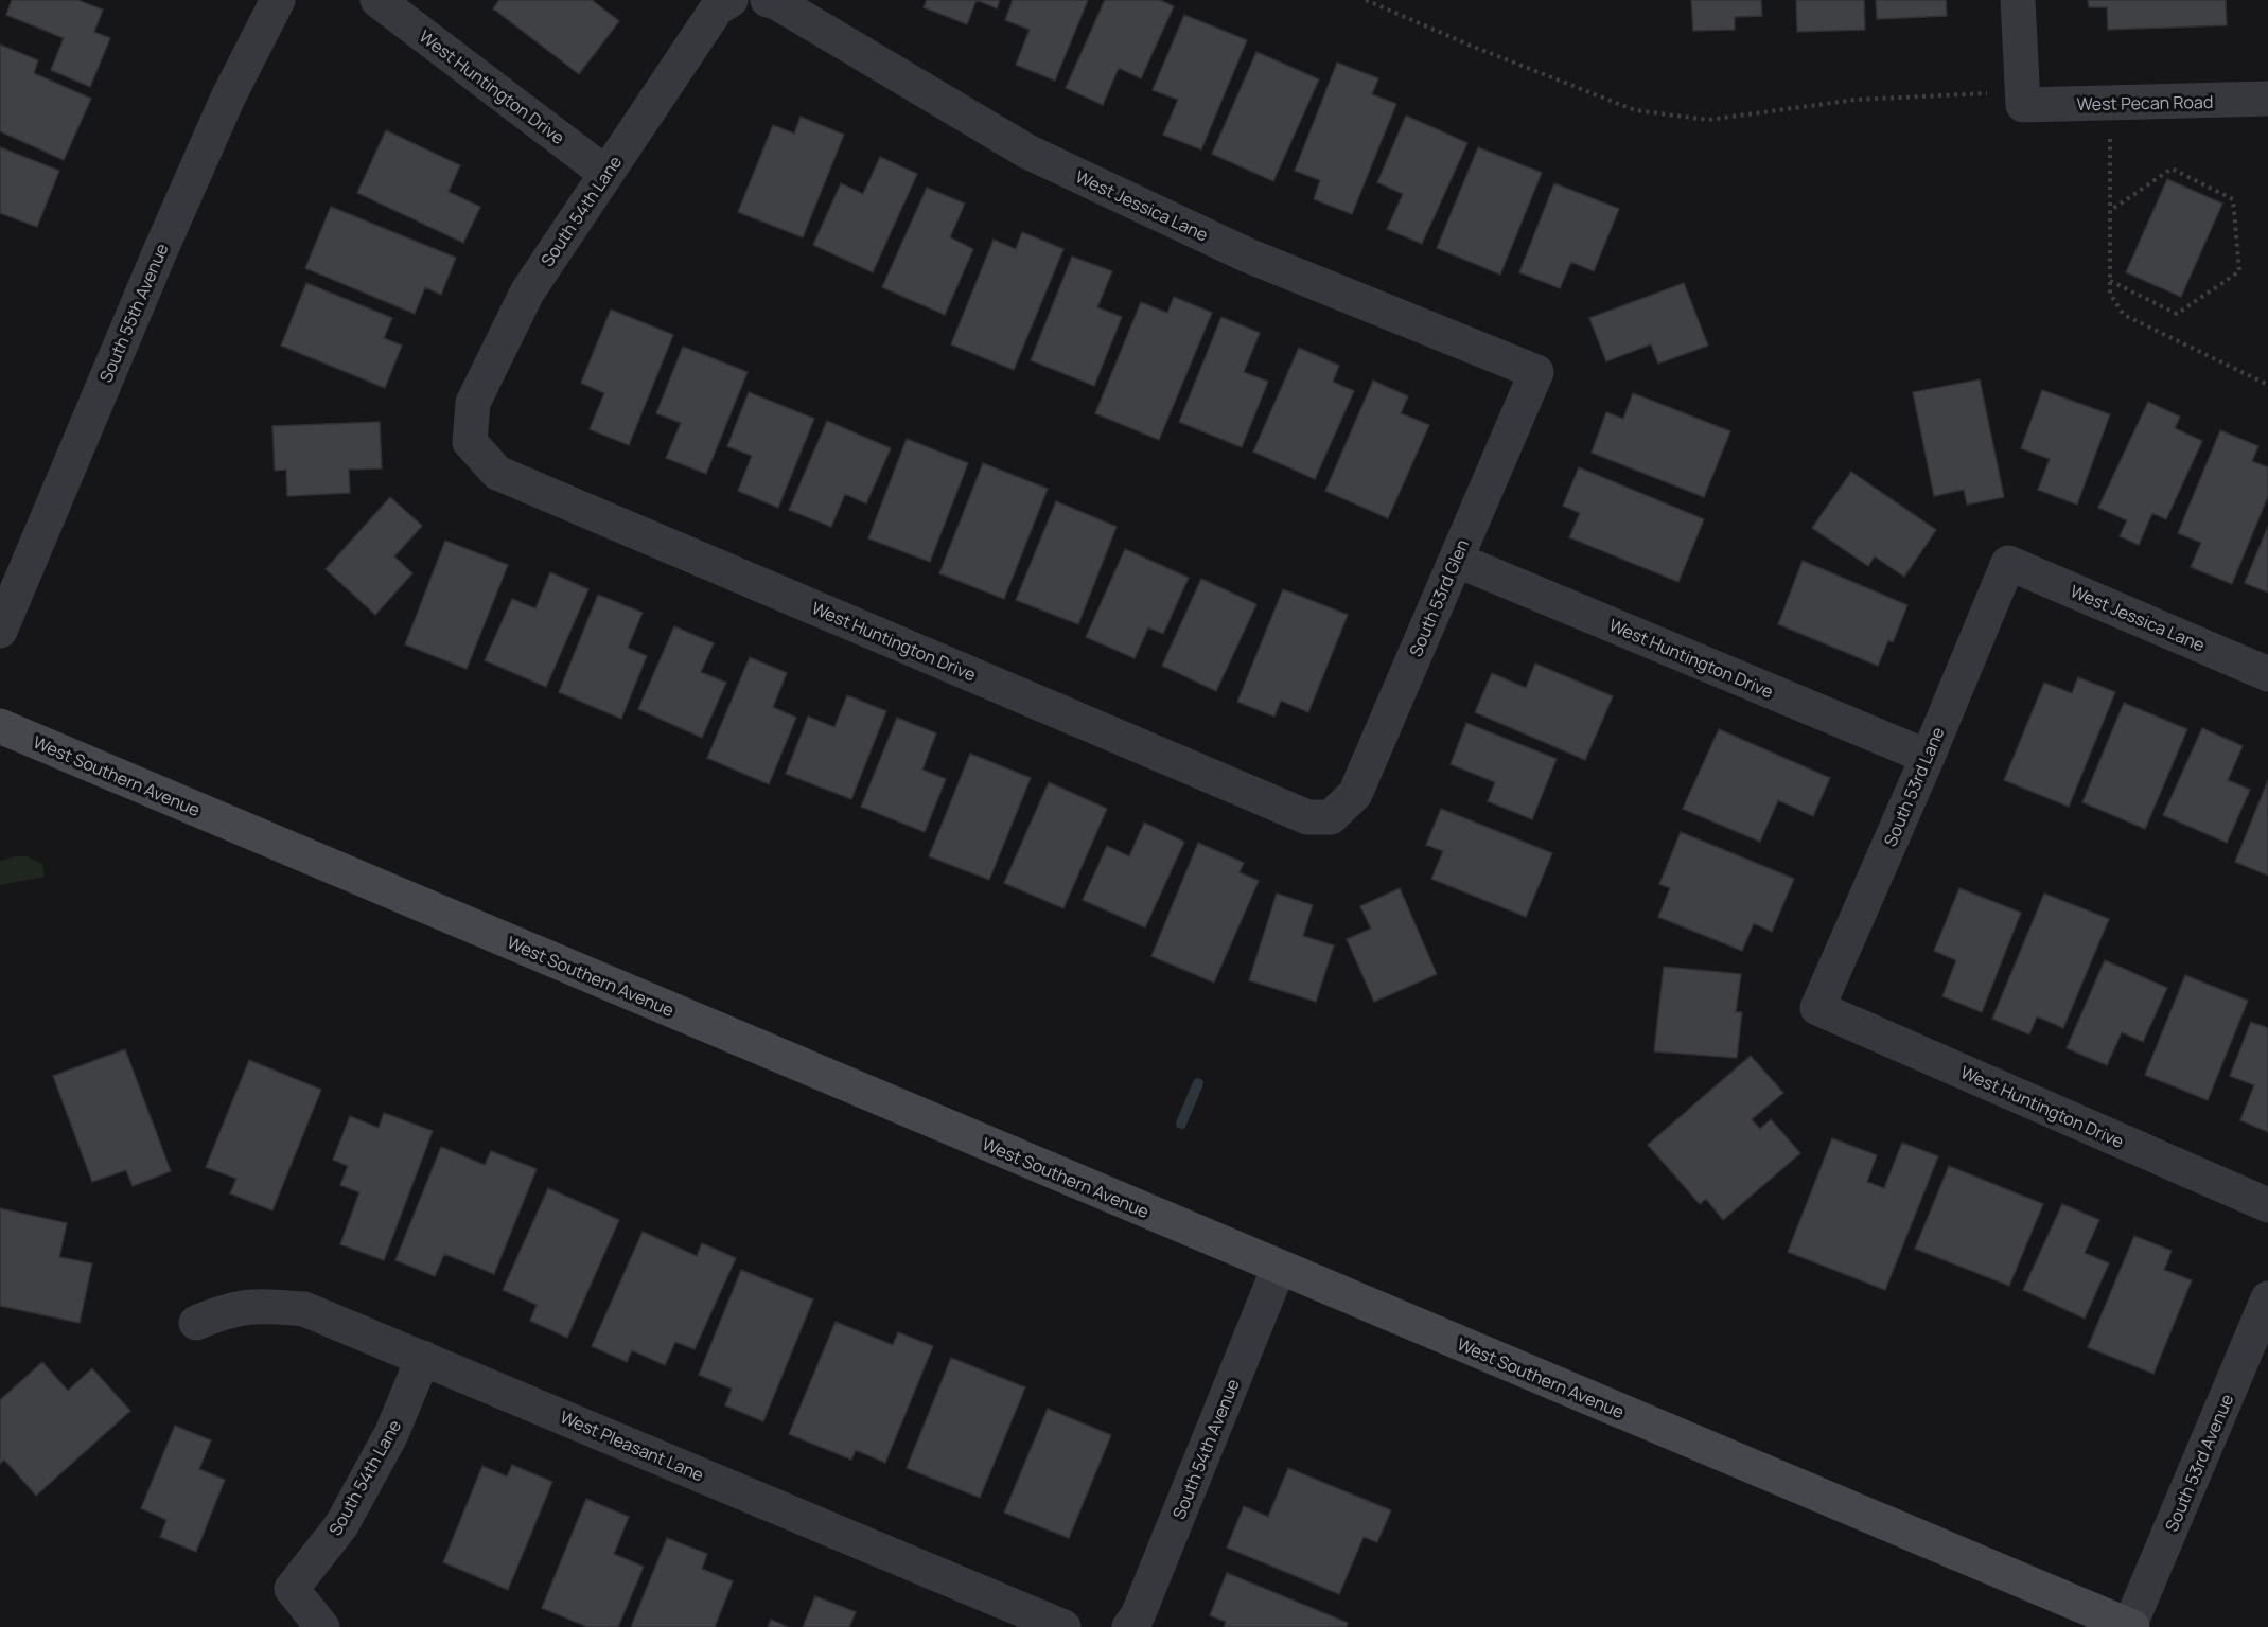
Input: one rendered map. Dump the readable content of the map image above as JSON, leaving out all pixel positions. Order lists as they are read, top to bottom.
{
  "streets": {
    "main road": ["West Southern Avenue"],
    "street": [
      "West Huntington Drive",
      "West Pecan Road",
      "West Jessica Lane",
      "South 54th Lane",
      "South 55th Avenue",
      "South 53rd Glen",
      "South 53rd Lane",
      "West Pleasant Lane",
      "South 54th Avenue",
      "South 53rd Avenue"
    ]
  },
  "crossings": [
    ["West Huntington Drive", "South 54th Lane"],
    ["West Huntington Drive", "South 53rd Glen"],
    ["West Huntington Drive", "South 53rd Lane"],
    ["West Jessica Lane", "South 53rd Glen"],
    ["West Jessica Lane", "South 53rd Lane"],
    ["South 54th Lane", "West Pleasant Lane"],
    ["West Southern Avenue", "South 54th Avenue"],
    ["West Southern Avenue", "South 53rd Avenue"]
  ]
}
